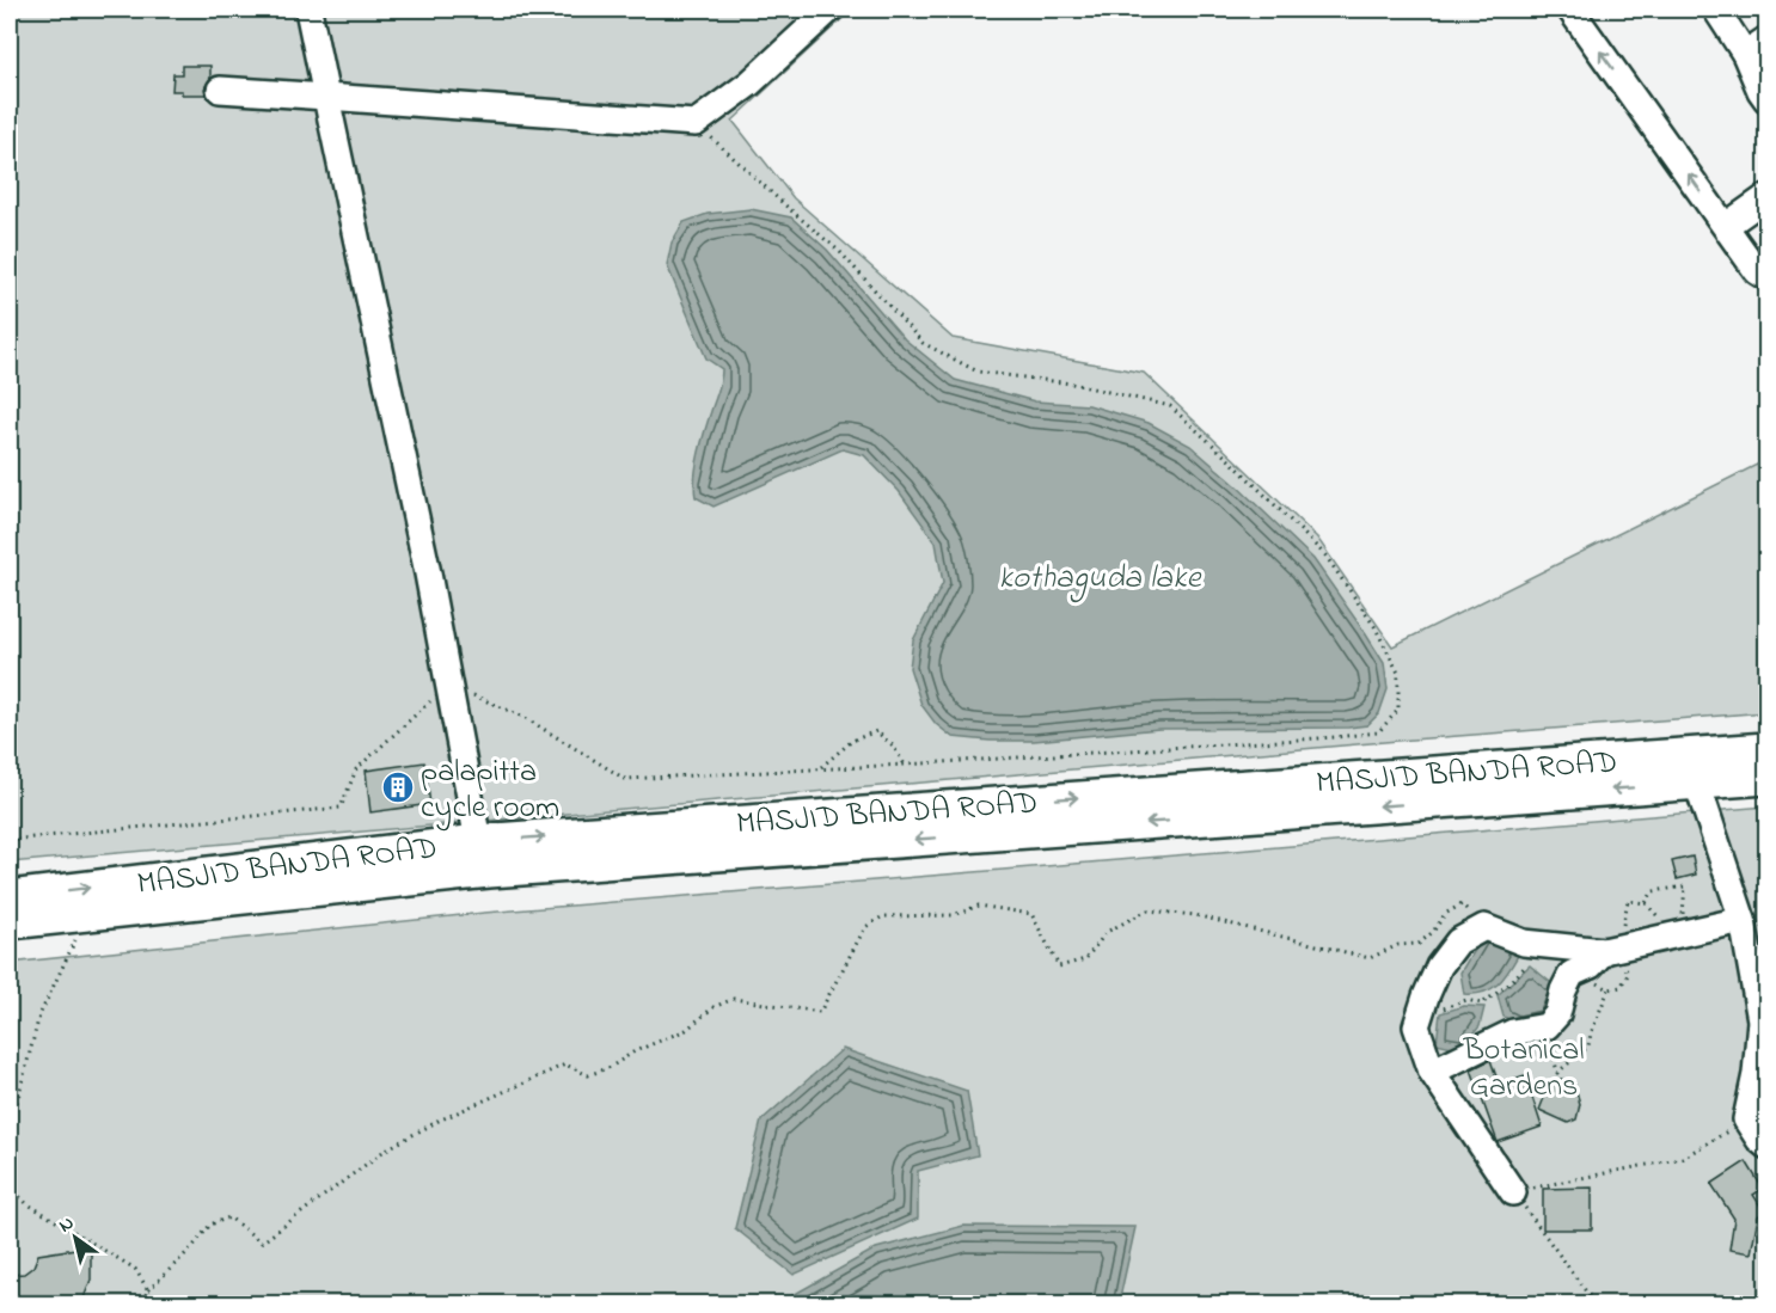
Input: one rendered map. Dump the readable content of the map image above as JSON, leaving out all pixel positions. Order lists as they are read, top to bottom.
{
  "streets": {
    "main road": ["MASJID BANDA ROAD"]
  },
  "water": ["kothaguda lake"],
  "parks": ["Botanical Gardens"],
  "places": {
    "building": ["palapitta cycle room"]
  },
  "north": "top left"
}
